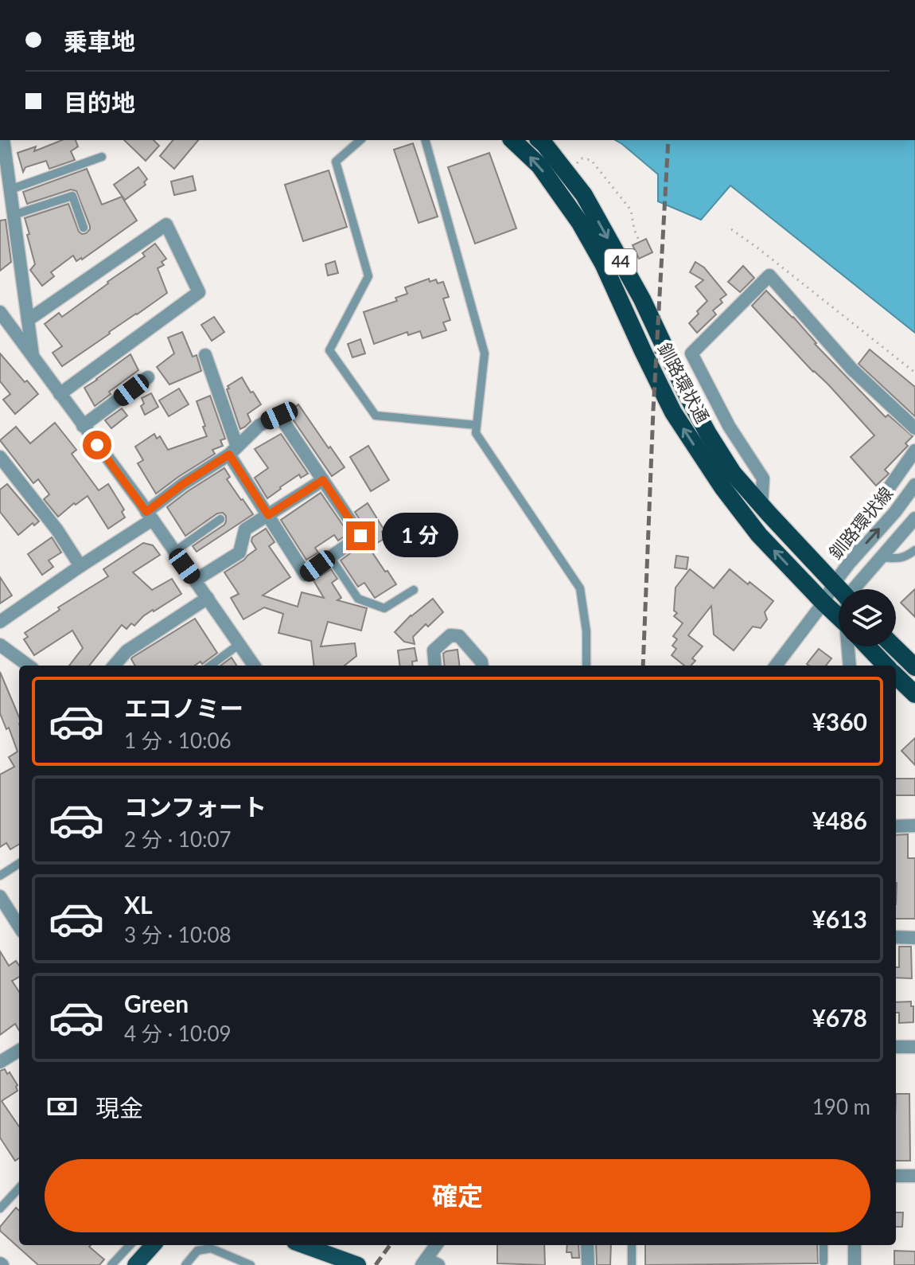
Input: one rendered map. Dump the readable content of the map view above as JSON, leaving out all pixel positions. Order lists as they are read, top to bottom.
{
  "streets": {
    "highway": ["44", "釧路環状通"],
    "street": ["釧路環状線"]
  },
  "crossings": [
    ["釧路環状通", "釧路環状線"]
  ],
  "page": {
    "banner": ["乗車地", "目的地"],
    "bubble": "1 分",
    "list": [
      {
        "name": "エコノミー",
        "note": "1 分 · 10:06",
        "value": "¥360"
      },
      {
        "name": "コンフォート",
        "note": "2 分 · 10:07",
        "value": "¥486"
      },
      {
        "name": "XL",
        "note": "3 分 · 10:08",
        "value": "¥613"
      },
      {
        "name": "Green",
        "note": "4 分 · 10:09",
        "value": "¥678"
      }
    ],
    "pay": ["現金", "190 m"],
    "buttons": "確定"
  }
}
